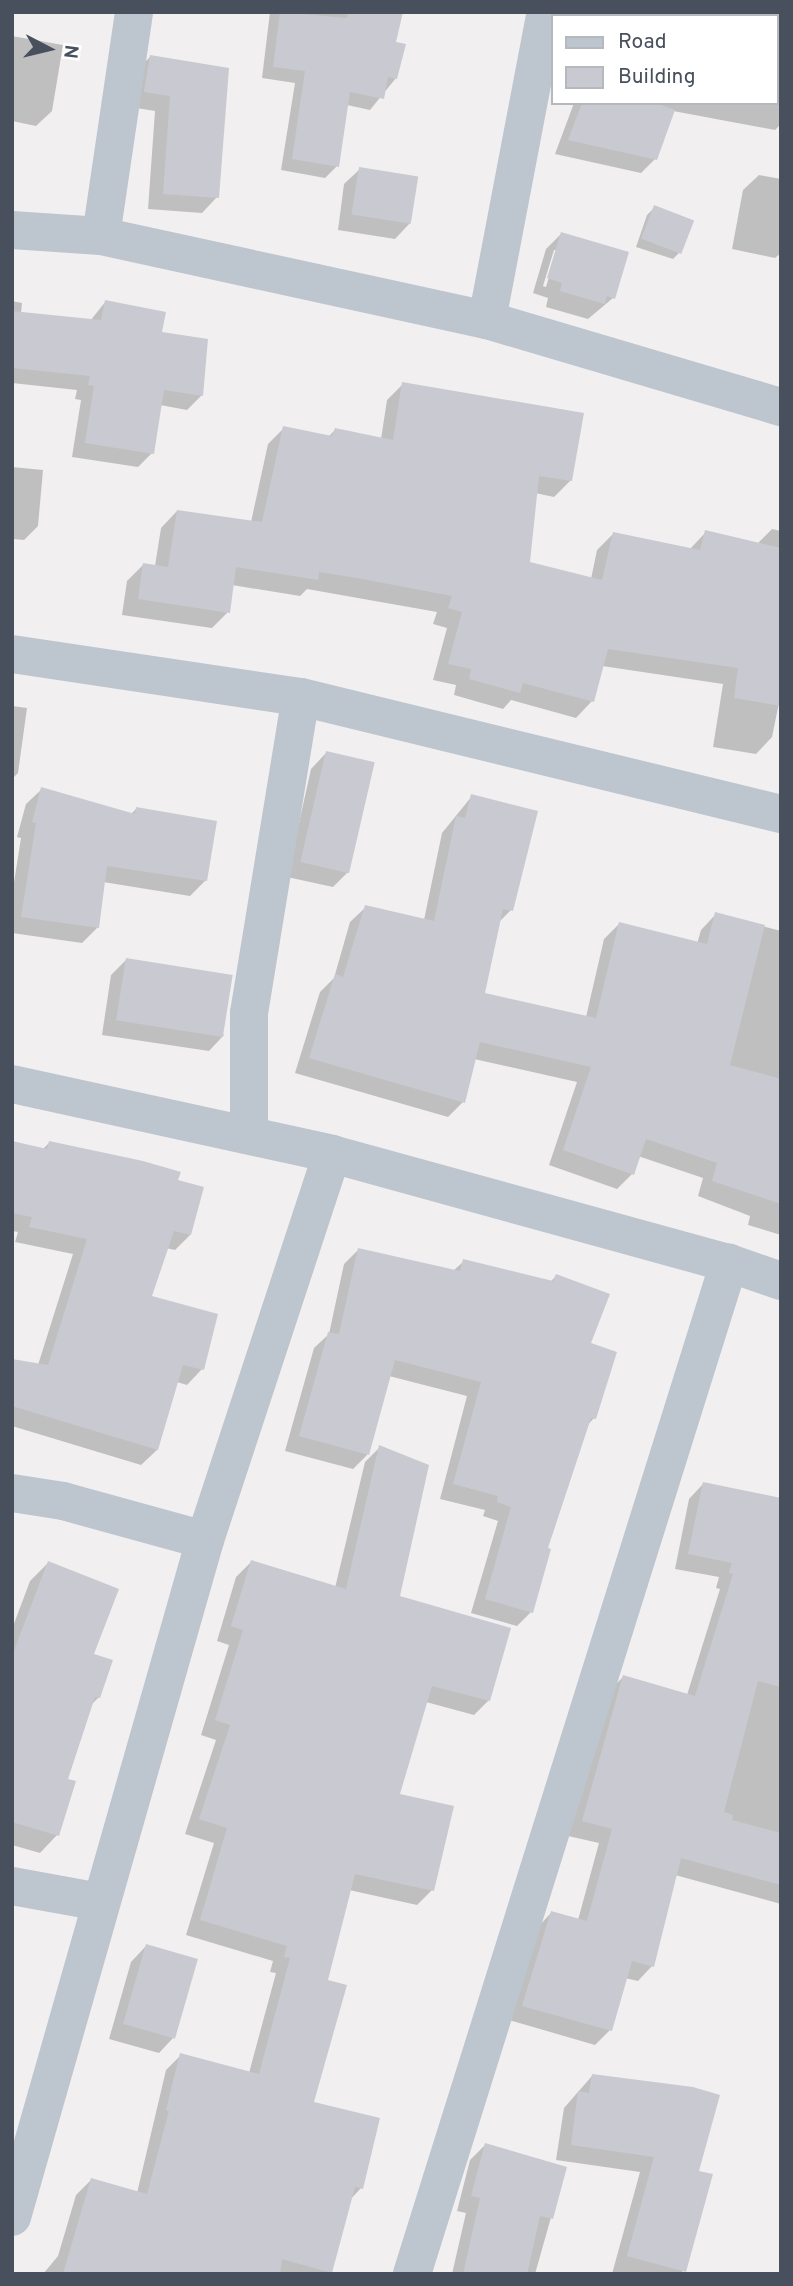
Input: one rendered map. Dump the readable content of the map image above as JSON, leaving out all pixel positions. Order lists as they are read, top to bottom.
{
  "legend": ["Road", "Building"],
  "north": "right"
}
